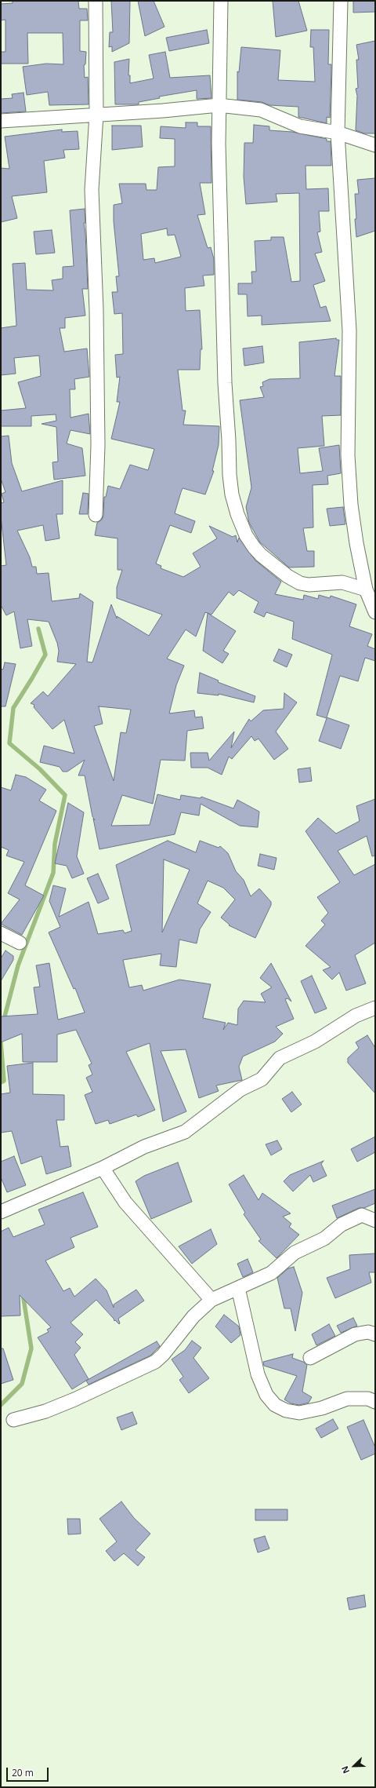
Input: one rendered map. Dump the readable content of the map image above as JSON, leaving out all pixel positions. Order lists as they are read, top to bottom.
{
  "scale_bar": "20 m",
  "north": "bottom left"
}
